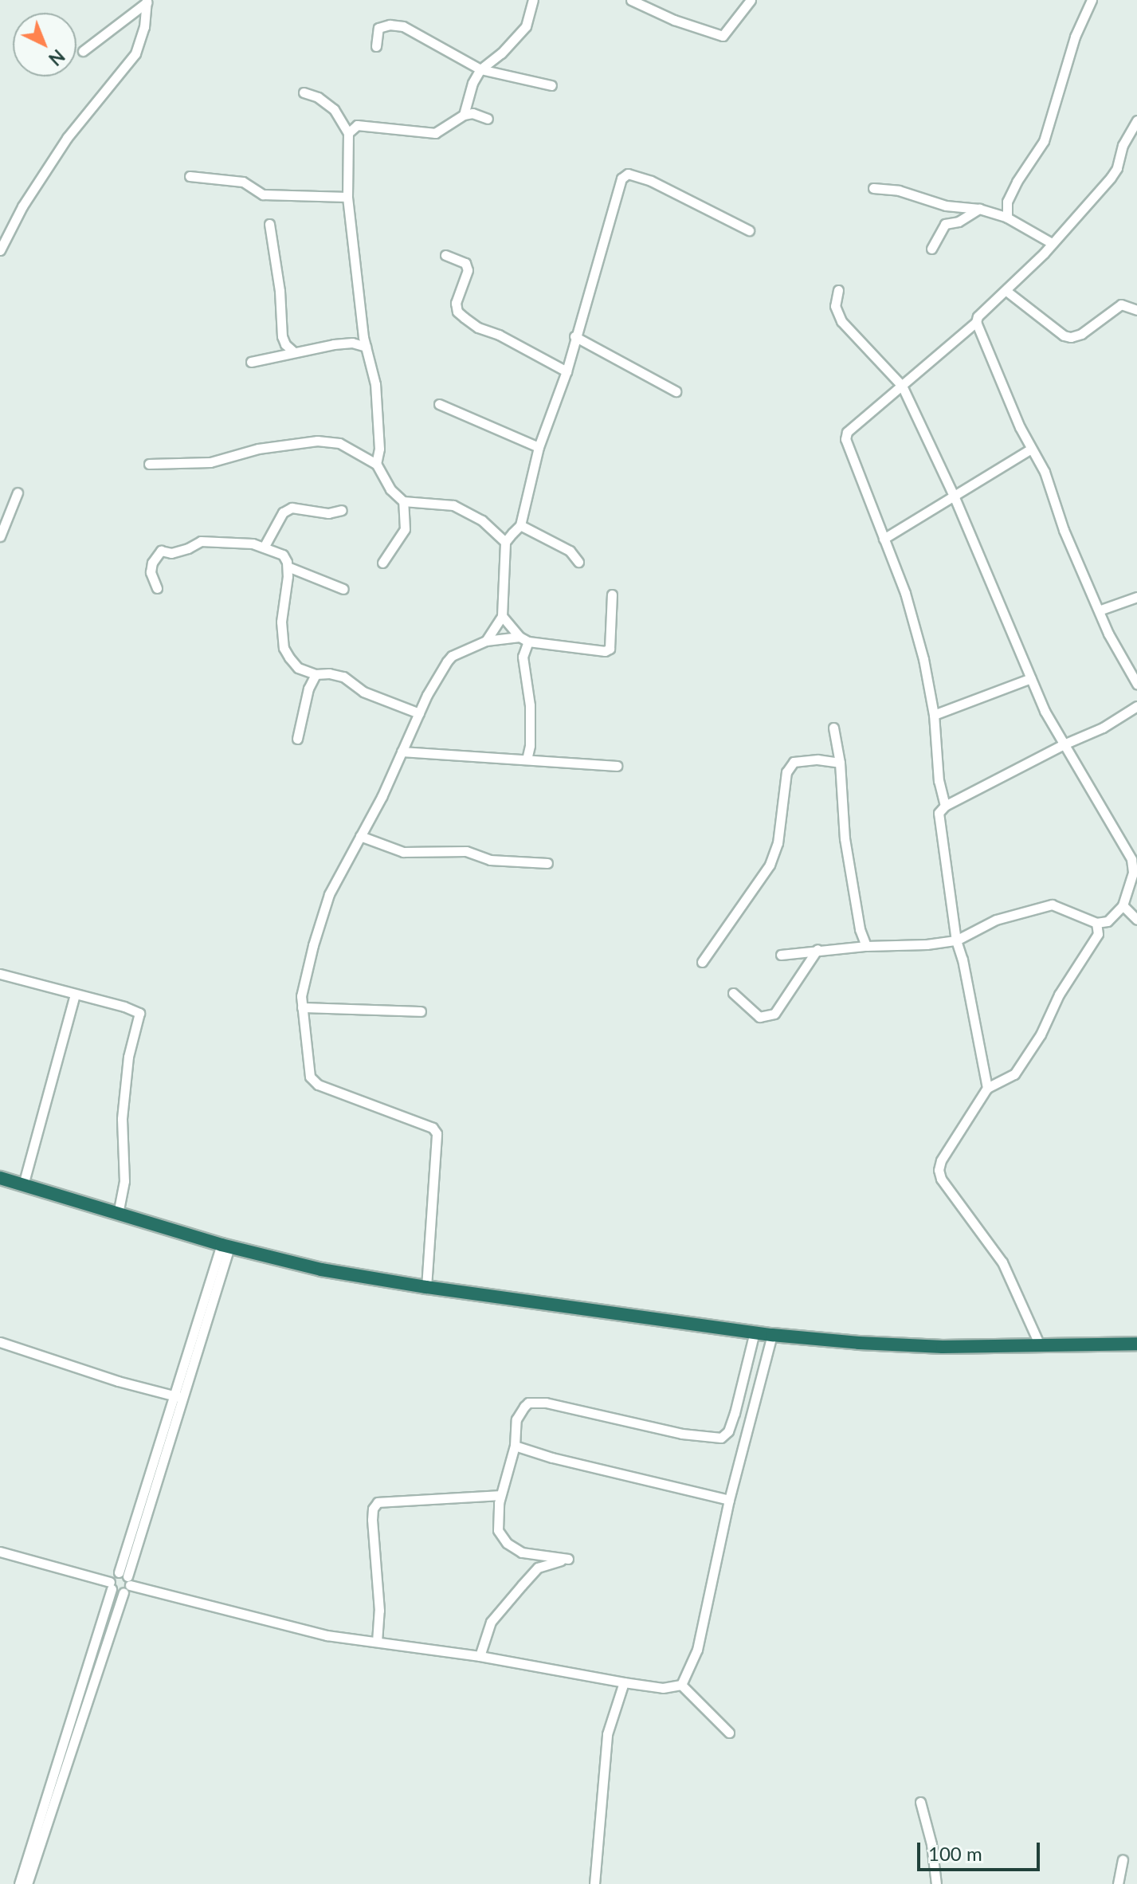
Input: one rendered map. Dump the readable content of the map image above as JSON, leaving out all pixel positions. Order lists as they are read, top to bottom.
{
  "scale_bar": "100 m",
  "north": "bottom right"
}
